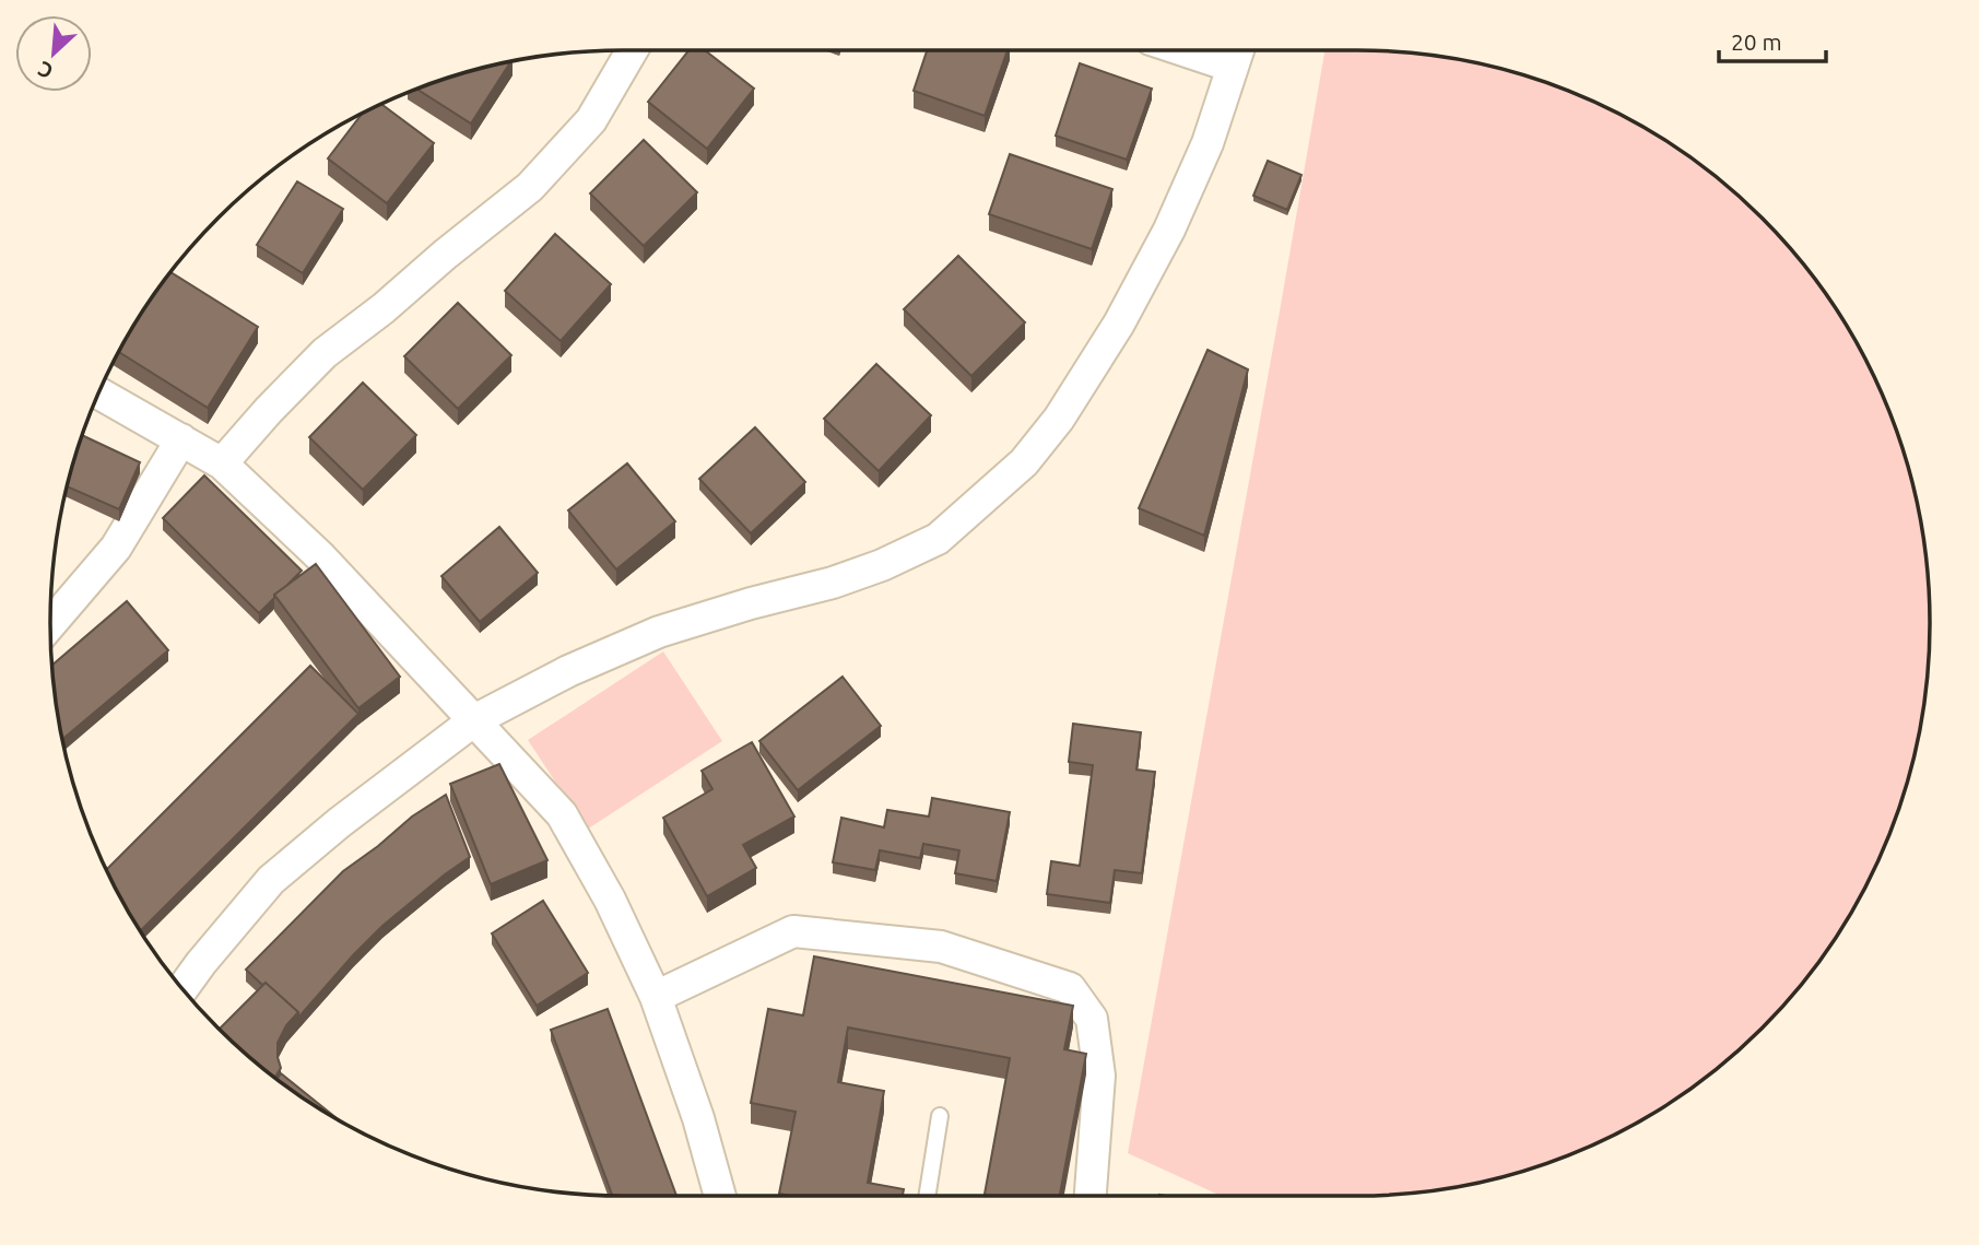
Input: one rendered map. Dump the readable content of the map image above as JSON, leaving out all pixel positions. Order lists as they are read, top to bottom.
{
  "scale_bar": "20 m",
  "north": "bottom left"
}
